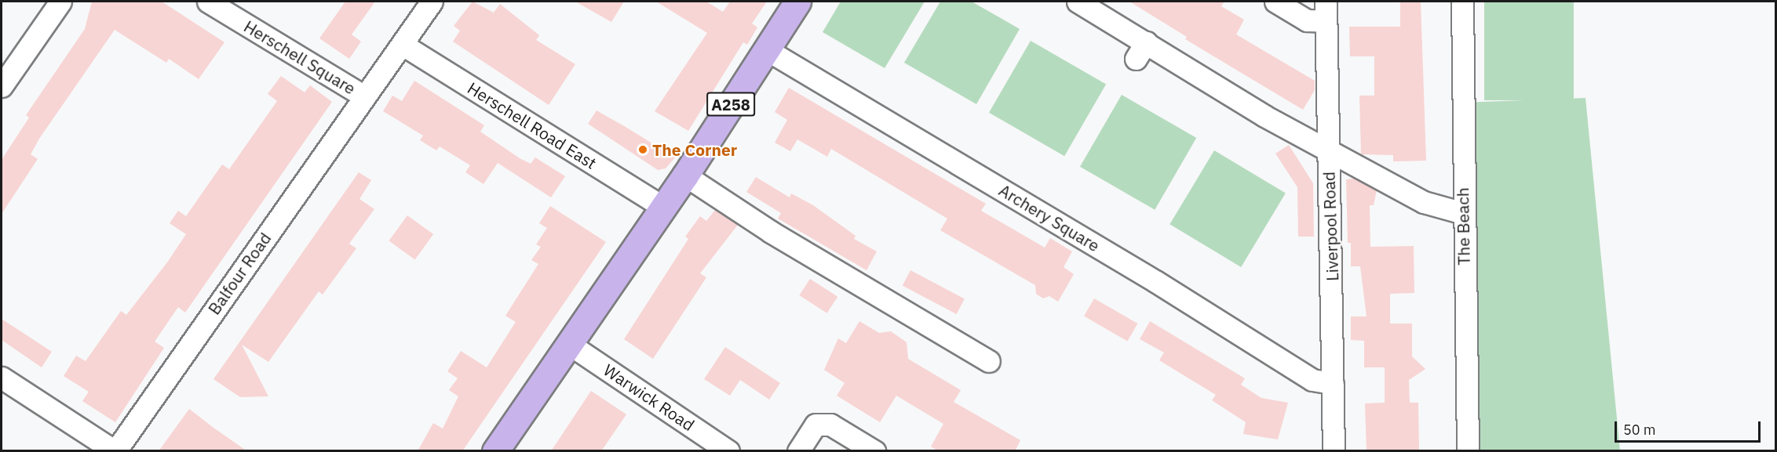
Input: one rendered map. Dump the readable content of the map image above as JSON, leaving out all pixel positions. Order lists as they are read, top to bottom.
{
  "streets": {
    "main road": ["A258"],
    "street": [
      "Herschell Square",
      "Herschell Road East",
      "Archery Square",
      "Liverpool Road",
      "The Beach",
      "Balfour Road",
      "Warwick Road"
    ]
  },
  "crossings": [
    ["Herschell Square", "Herschell Road East"],
    ["Herschell Square", "Balfour Road"],
    ["A258", "Herschell Road East"],
    ["A258", "Archery Square"],
    ["A258", "Warwick Road"],
    ["Archery Square", "Liverpool Road"]
  ],
  "places": ["The Corner"],
  "scale_bar": "50 m"
}
